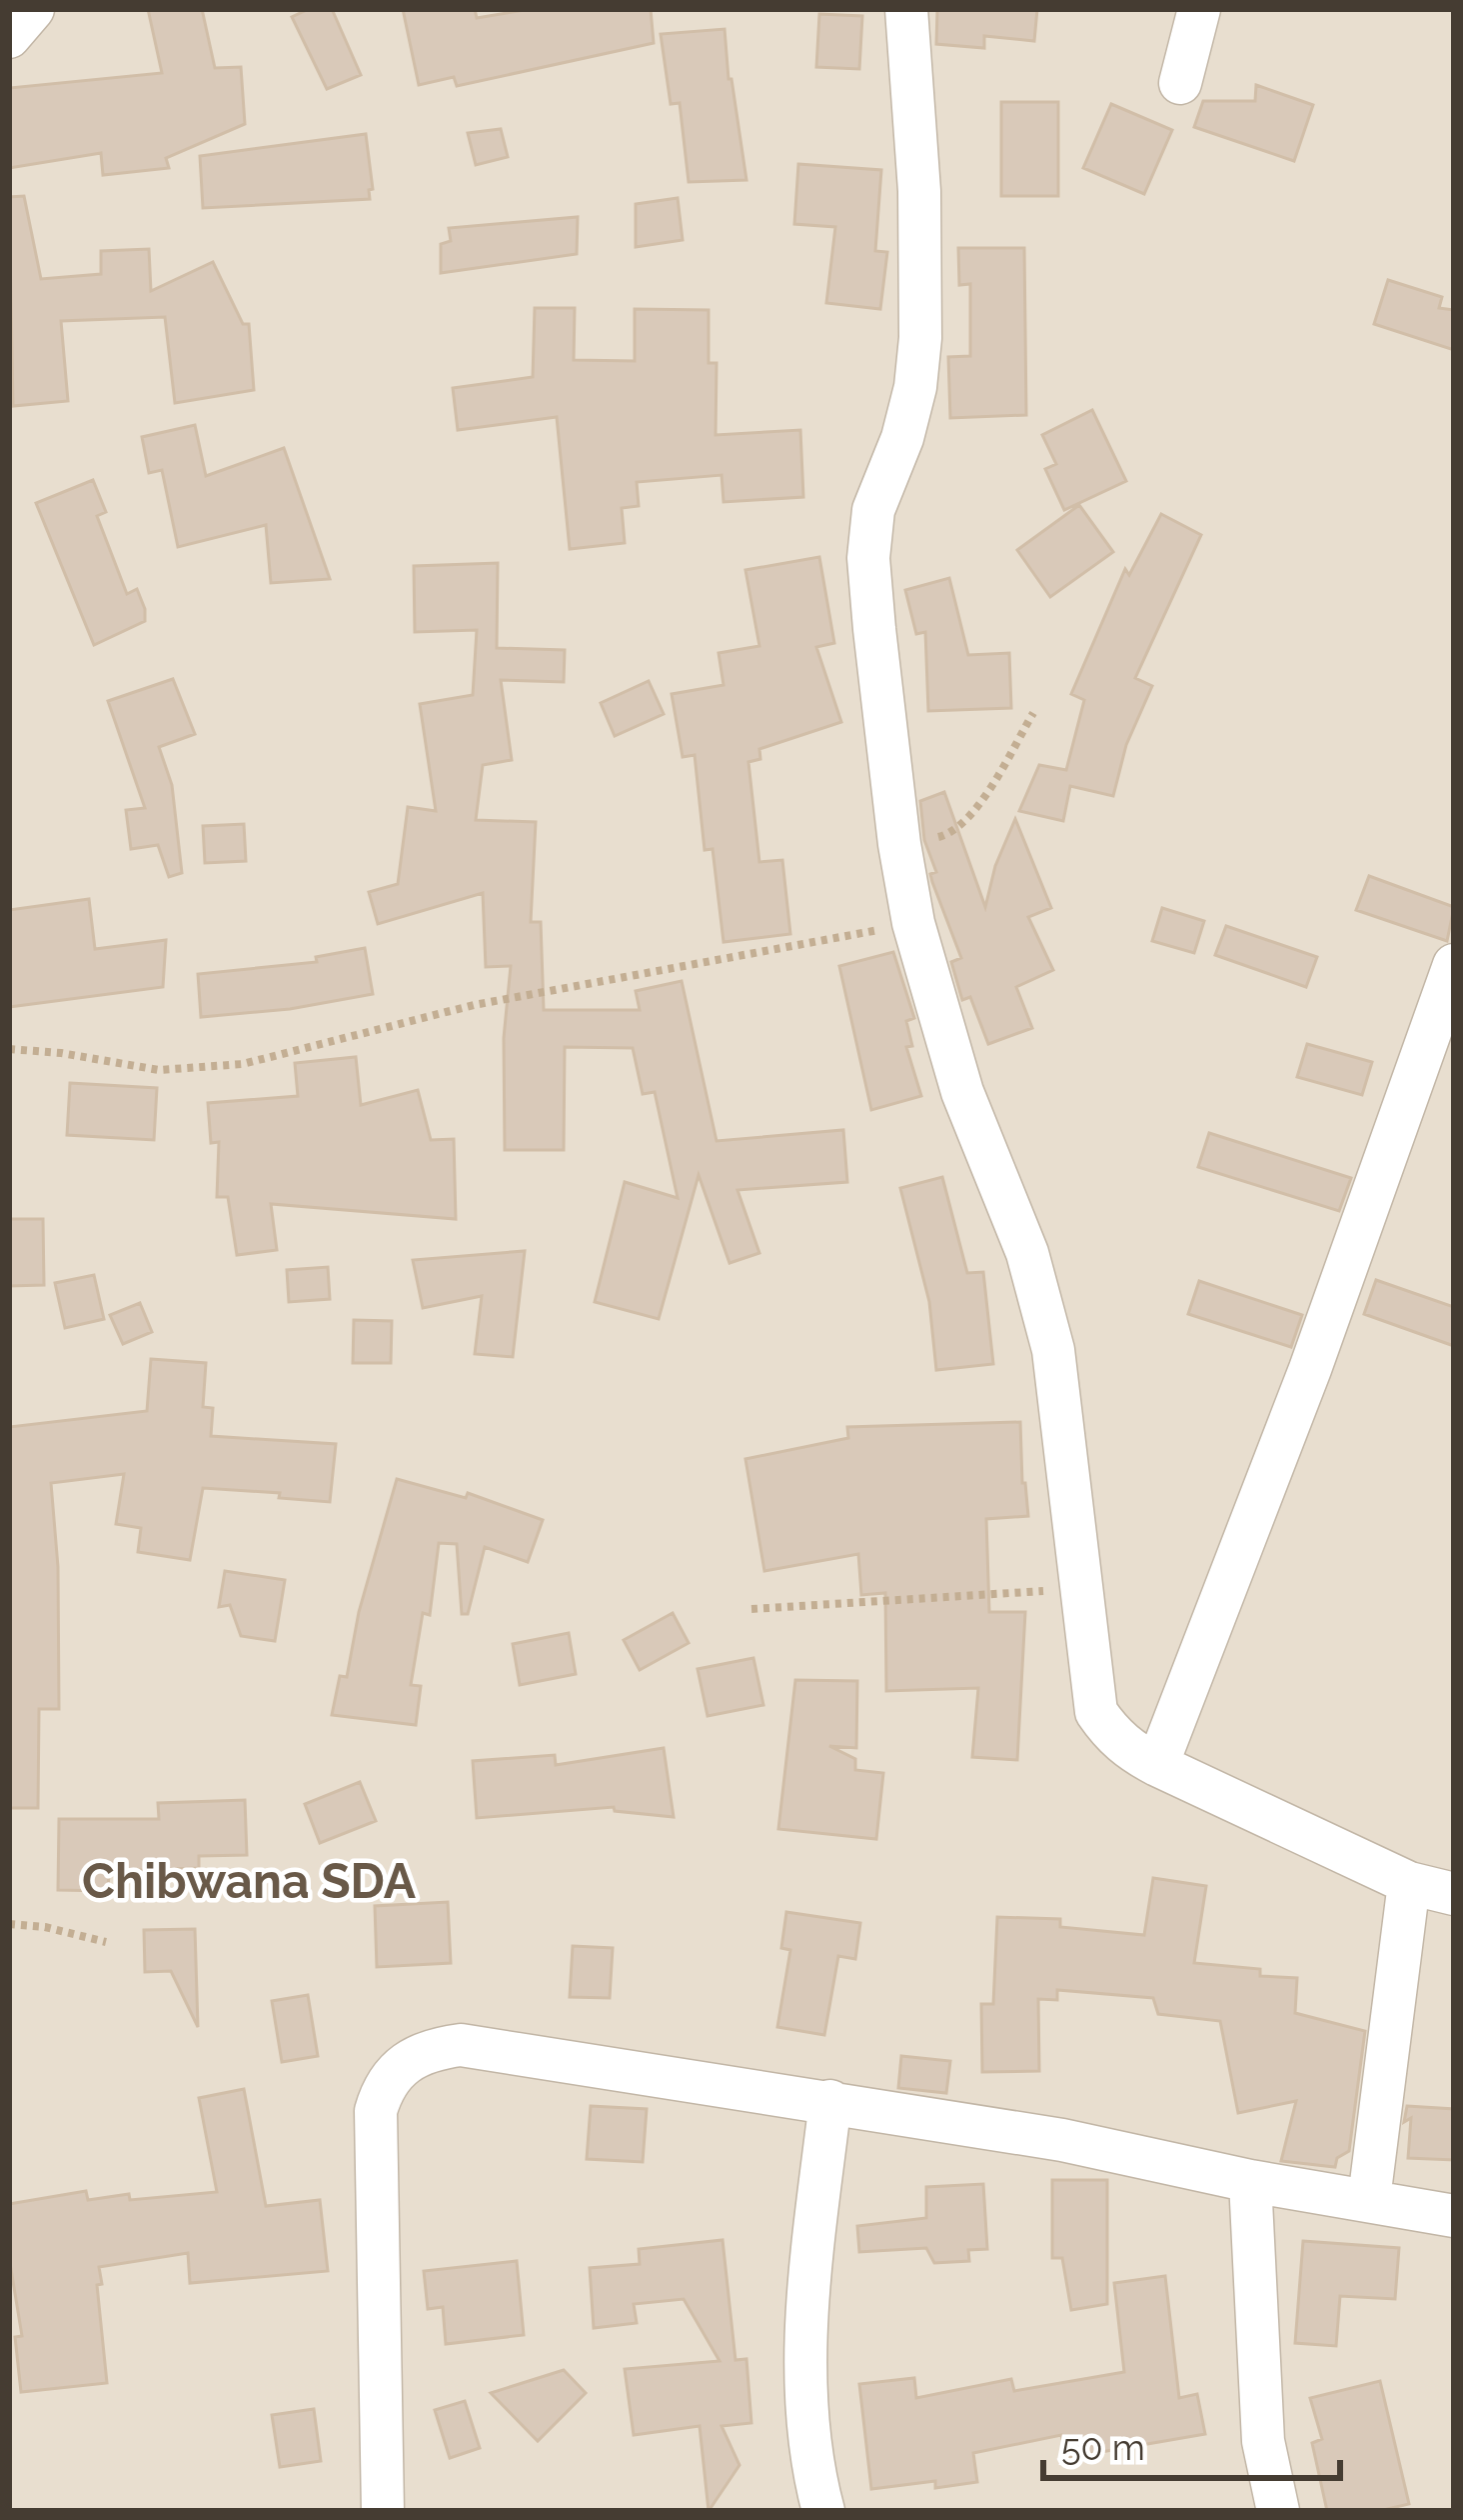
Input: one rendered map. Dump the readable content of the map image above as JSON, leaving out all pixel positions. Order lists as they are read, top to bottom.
{
  "districts": ["Chibwana SDA"],
  "scale_bar": "50 m"
}
